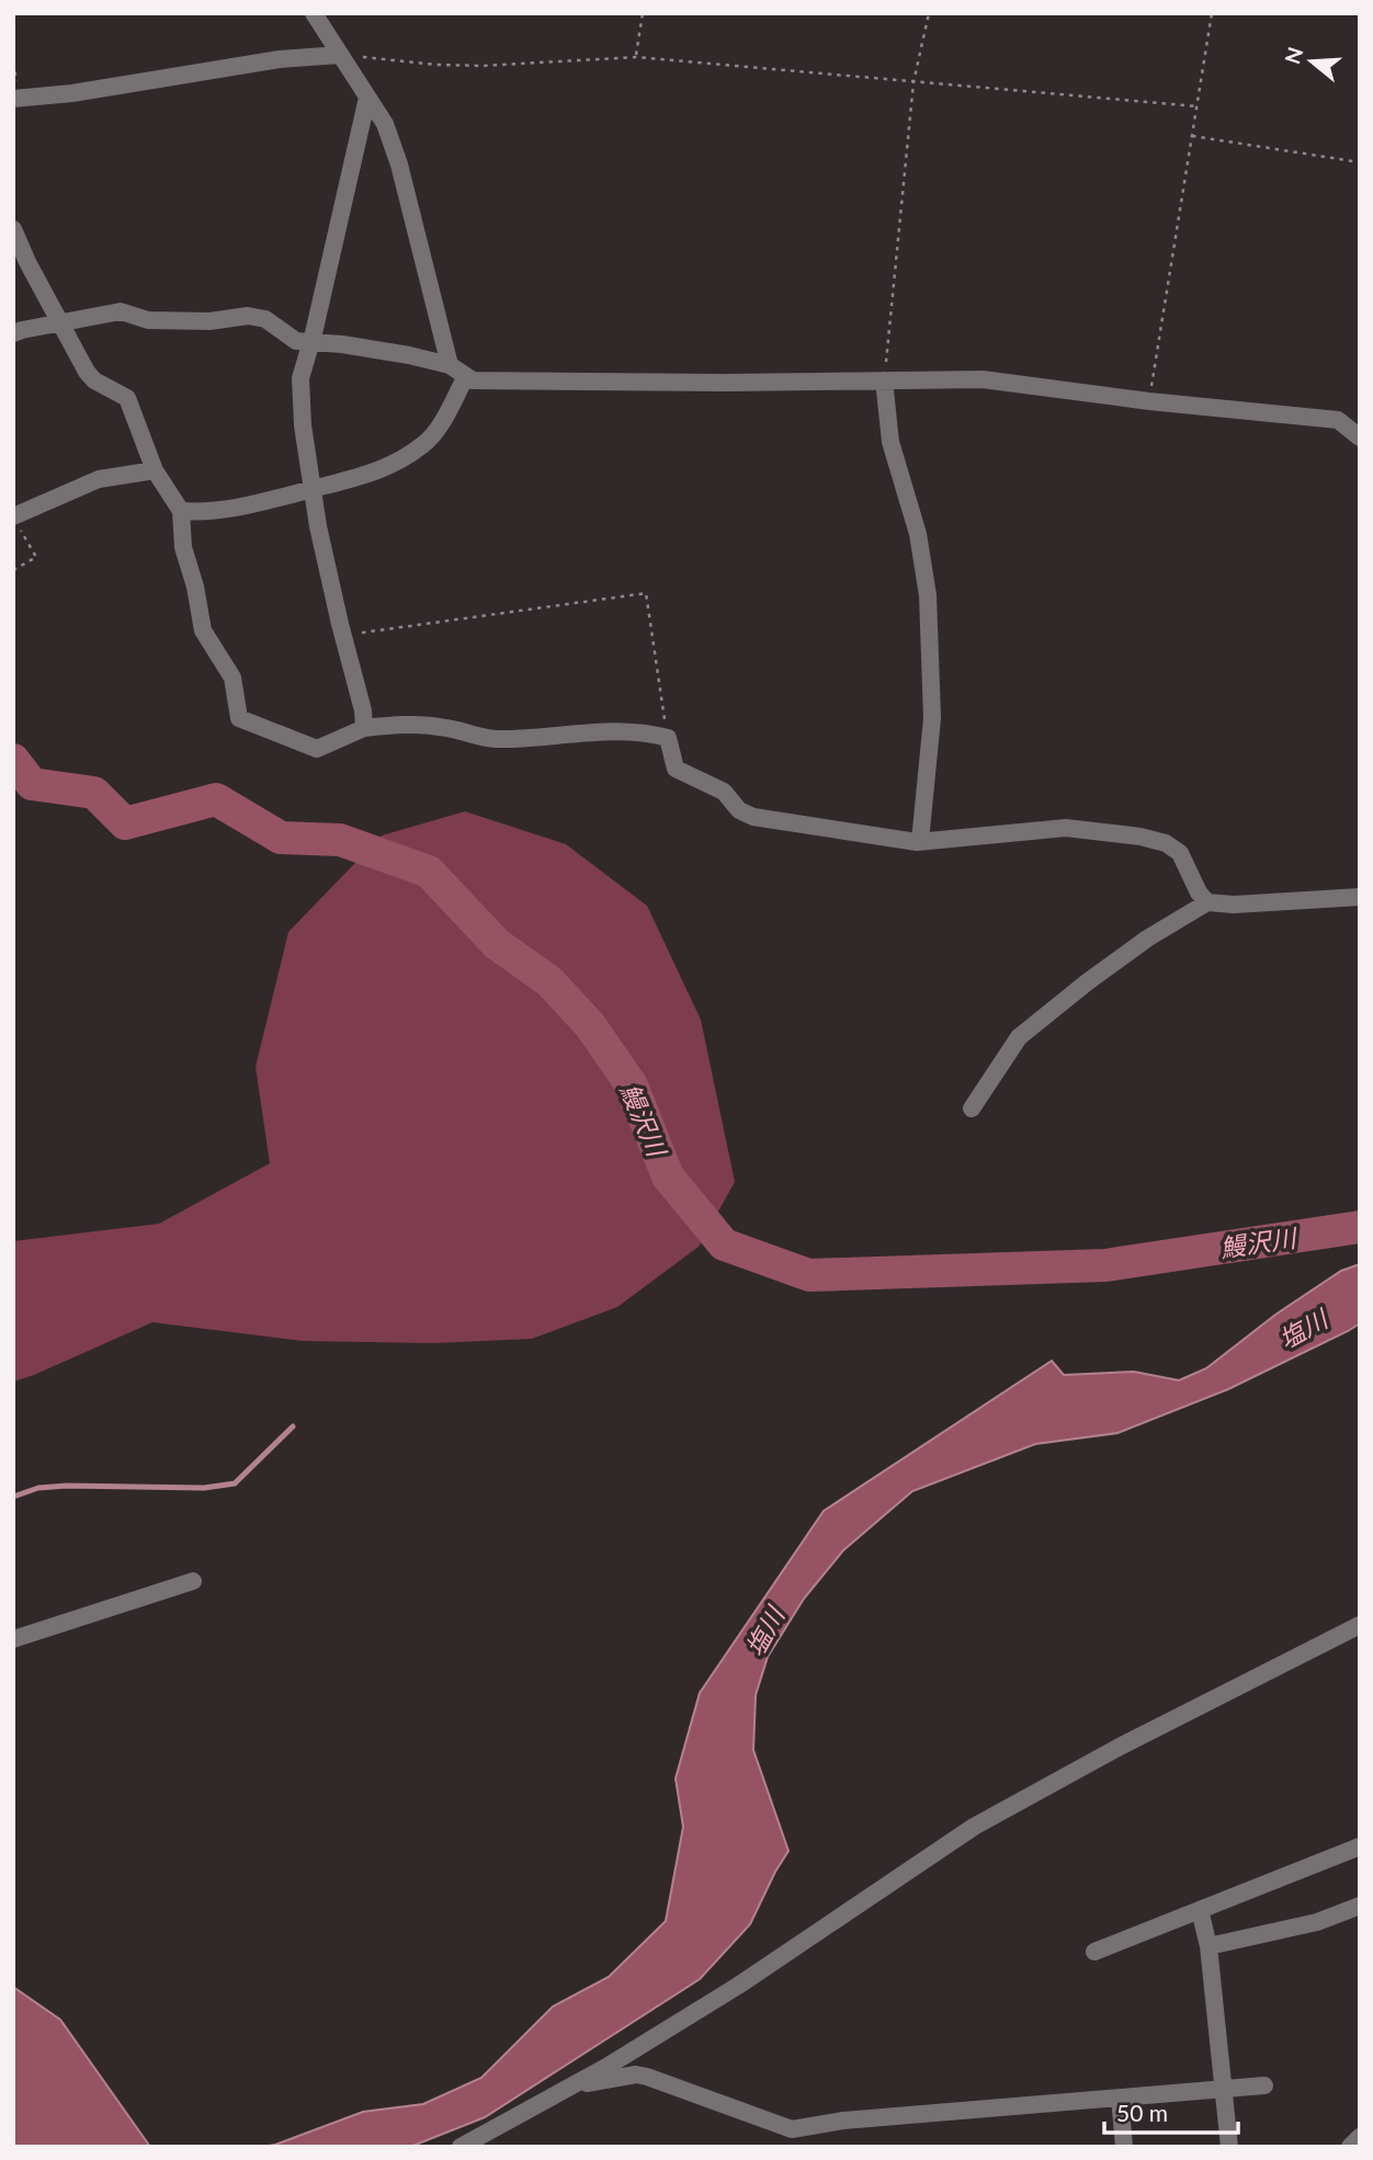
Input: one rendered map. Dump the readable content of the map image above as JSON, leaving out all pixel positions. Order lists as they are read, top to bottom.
{
  "water": ["鰻沢川", "塩川"],
  "scale_bar": "50 m",
  "north": "left"
}
